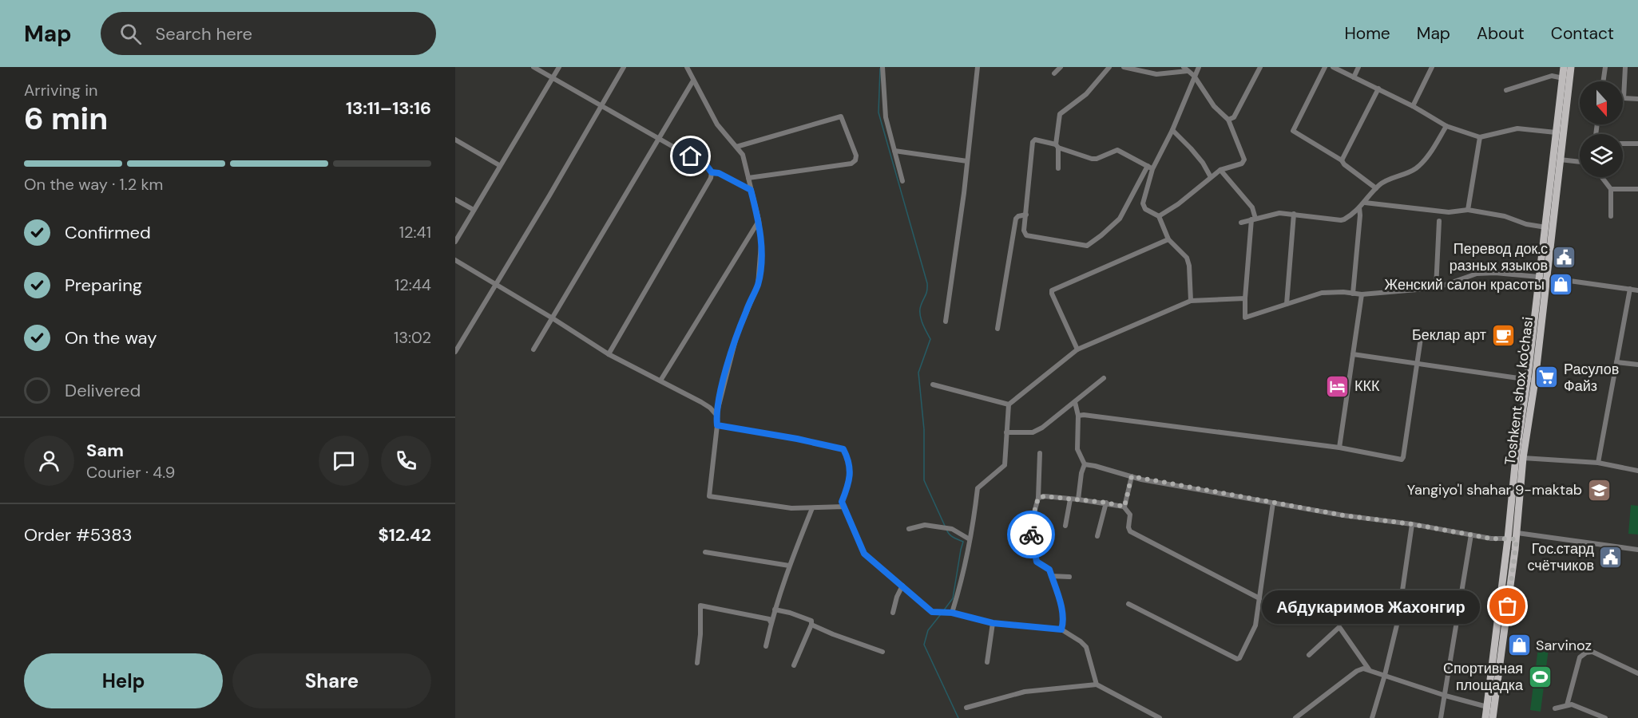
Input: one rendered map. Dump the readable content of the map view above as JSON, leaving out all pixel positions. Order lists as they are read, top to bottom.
{
  "streets": {
    "main road": ["Toshkent shox ko'chasi"]
  },
  "places": {
    "public building": ["Перевод док.с разных языков", "Гос.стард счётчиков"],
    "shop": ["Женский салон красоты", "Sarvinoz"],
    "cafe": ["Беклар арт"],
    "supermarket": ["Расулов Файз"],
    "hotel": ["ККК"],
    "school or university": ["Yangiyo'l shahar 9-maktab"],
    "other": ["Абдукаримов Жахонгир"],
    "sports": ["Спортивная площадка"]
  },
  "north": "bottom",
  "page": {
    "header": "Map",
    "search": "Search here",
    "nav": [
      "Home",
      "Map",
      "About",
      "Contact"
    ],
    "heading": ["6 min", "Arriving in", "13:11–13:16"],
    "panel": [
      "Sam",
      "Courier · 4.9",
      "Order #5383",
      "$12.42"
    ],
    "bar": "On the way · 1.2 km",
    "list": [
      ["Confirmed", "12:41"],
      ["Preparing", "12:44"],
      ["On the way", "13:02"],
      "Delivered"
    ],
    "bubble": "Абдукаримов Жахонгир",
    "buttons": ["Help", "Share"]
  }
}
